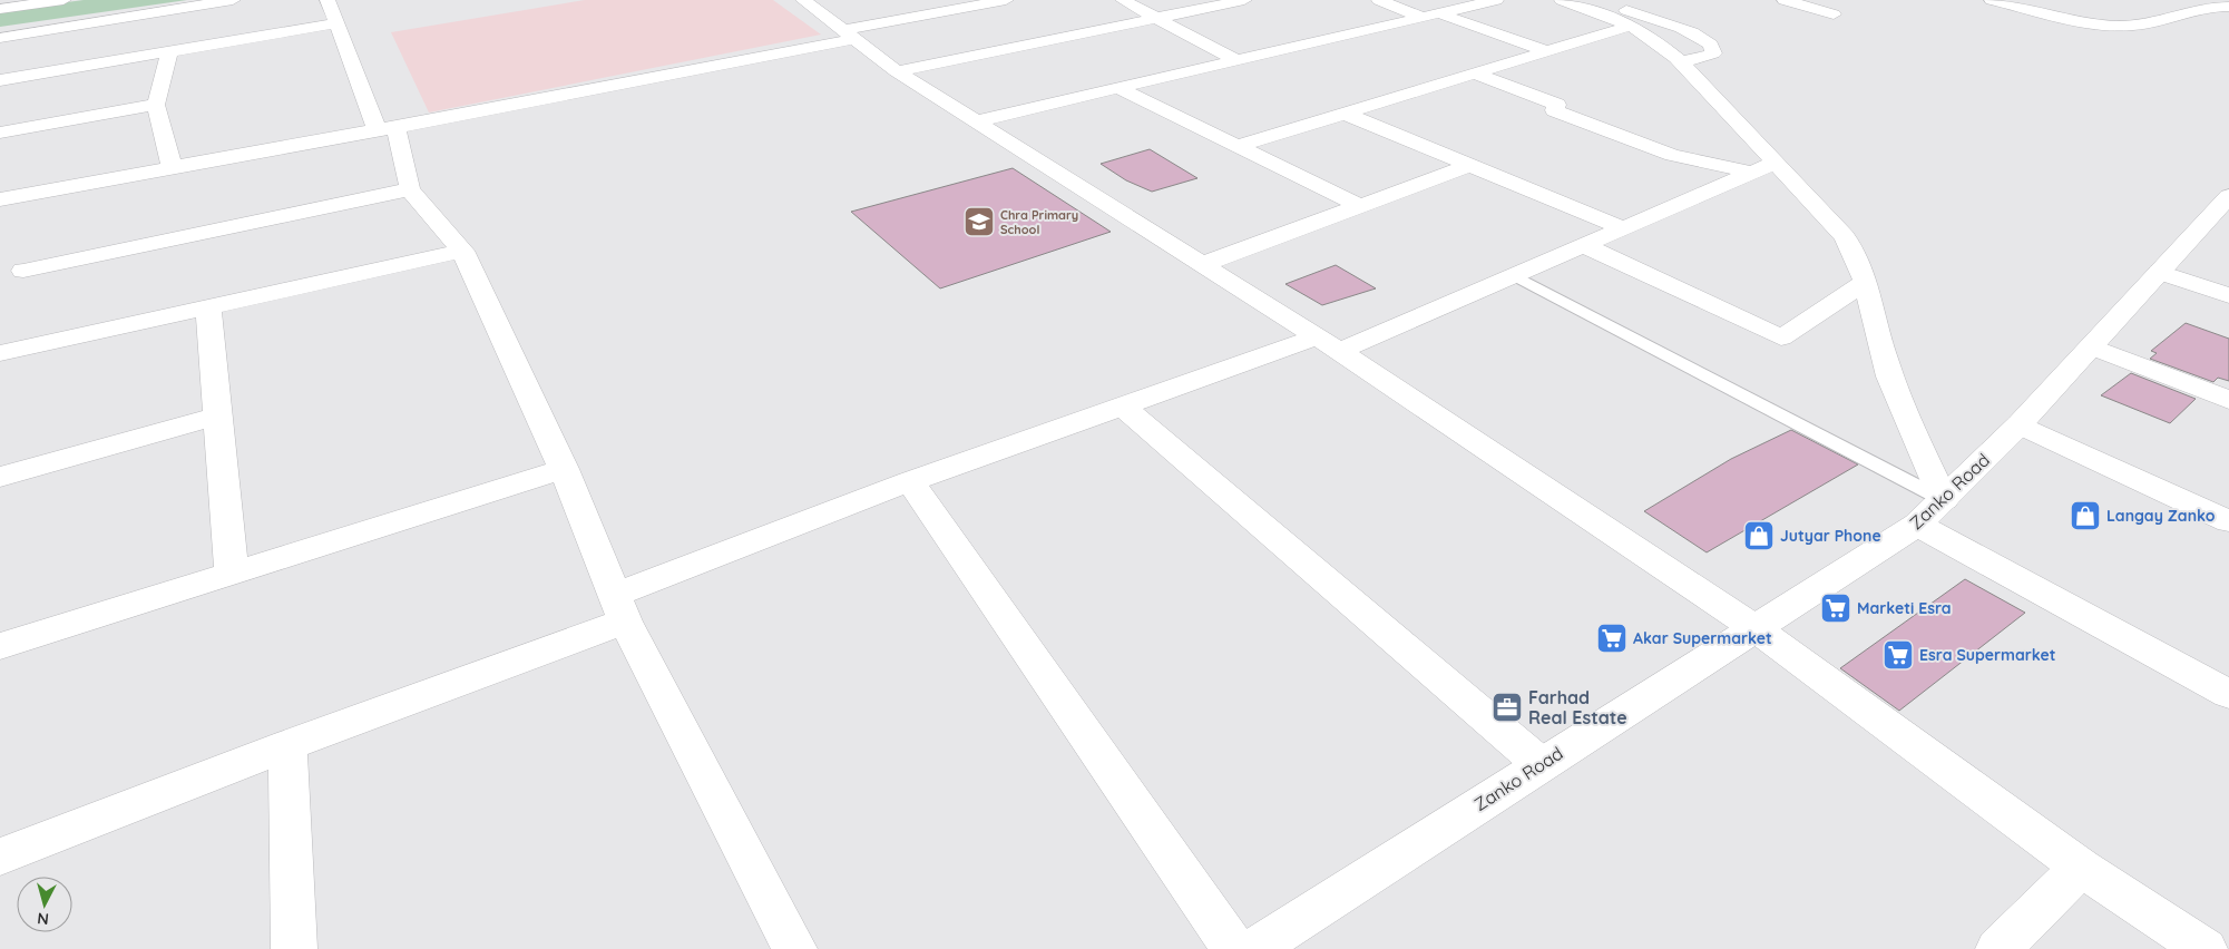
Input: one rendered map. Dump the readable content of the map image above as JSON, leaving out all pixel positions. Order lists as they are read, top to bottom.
{
  "streets": {
    "street": ["Zanko Road"]
  },
  "places": {
    "school or university": ["Chra Primary School"],
    "shop": ["Langay Zanko", "Jutyar Phone"],
    "supermarket": ["Marketi Esra", "Akar Supermarket", "Esra Supermarket"],
    "office": ["Farhad Real Estate"]
  },
  "north": "bottom"
}
